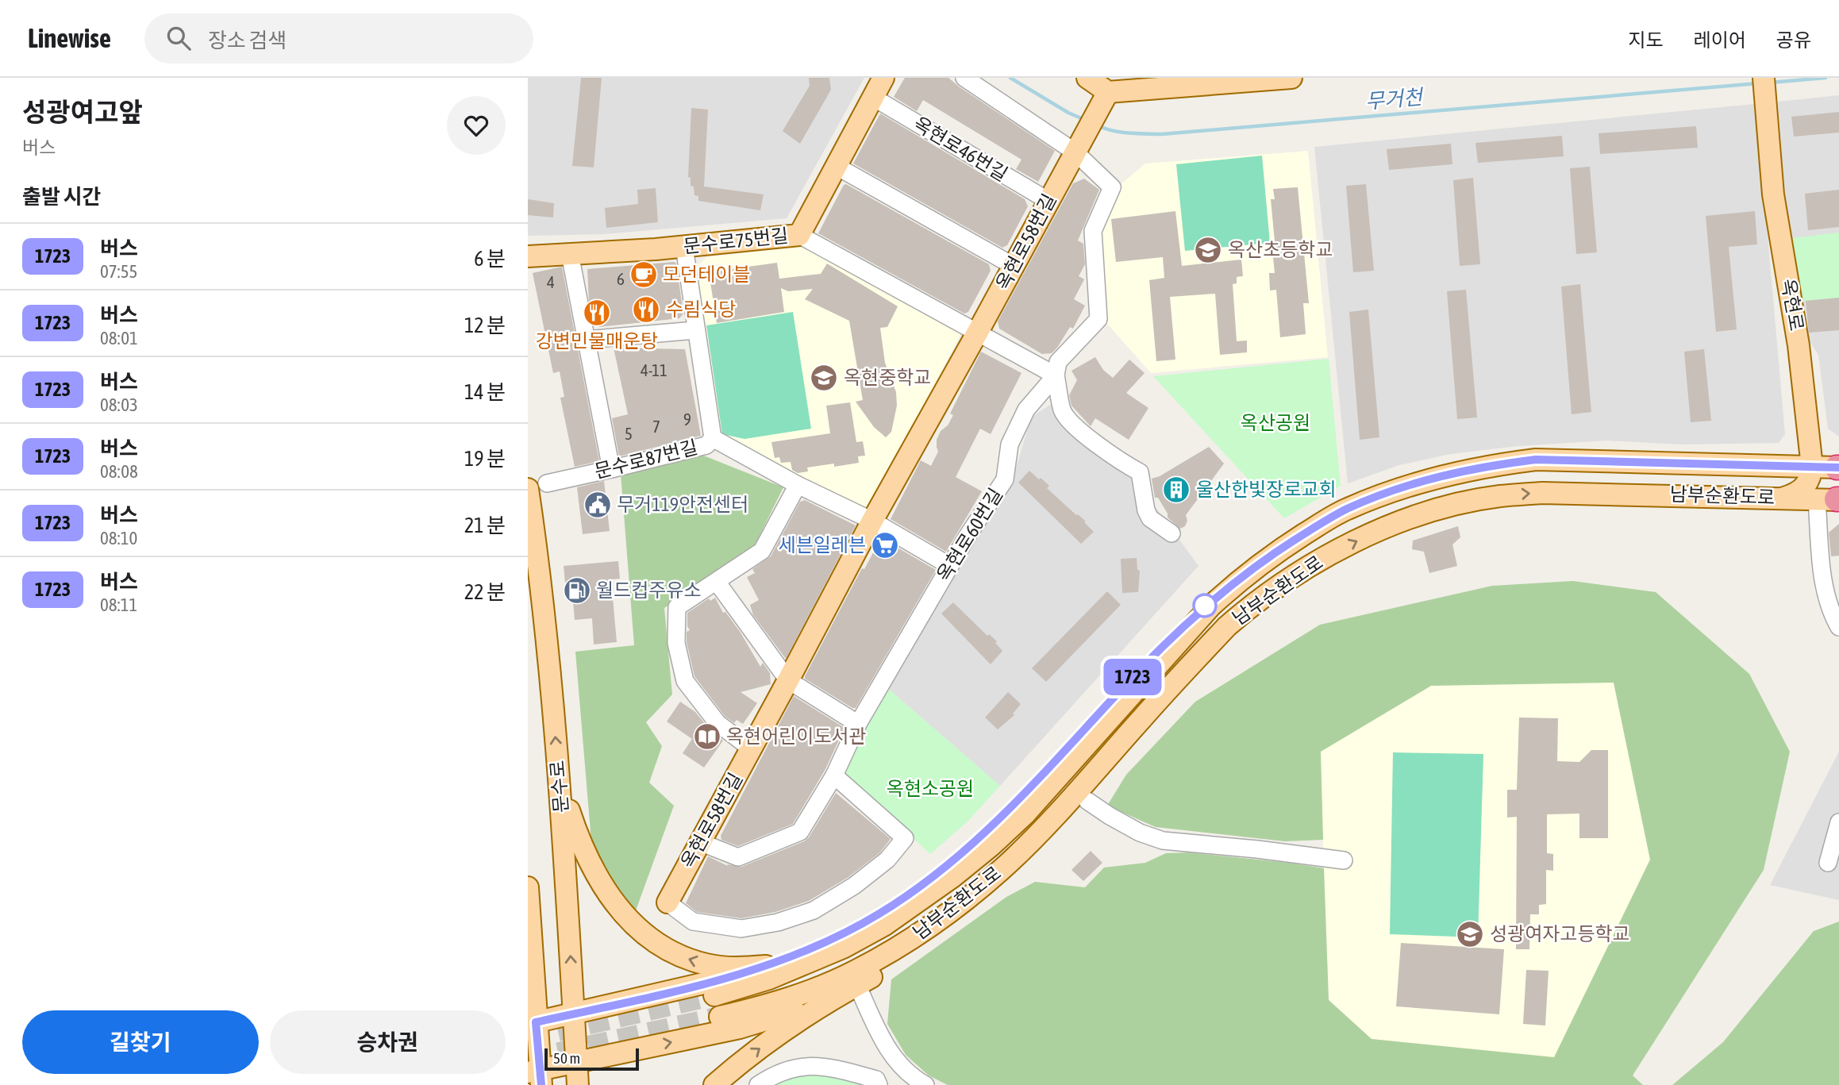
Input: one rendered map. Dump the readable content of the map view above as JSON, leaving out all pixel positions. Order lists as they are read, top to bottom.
{
  "streets": {
    "main road": [
      "문수로75번길",
      "옥현로58번길",
      "옥현로",
      "남부순환도로",
      "문수로"
    ],
    "street": ["옥현로46번길", "문수로87번길", "옥현로60번길"]
  },
  "crossings": [
    ["옥현로46번길", "옥현로58번길"],
    ["문수로75번길", "옥현로58번길"],
    ["옥현로58번길", "문수로87번길"],
    ["옥현로58번길", "옥현로60번길"],
    ["옥현로", "남부순환도로"],
    ["문수로87번길", "문수로"]
  ],
  "one_way": ["문수로"],
  "water": ["무거천"],
  "parks": ["옥산공원", "옥현소공원"],
  "places": {
    "school or university": ["옥산초등학교", "옥현중학교", "성광여자고등학교"],
    "cafe": ["모던테이블"],
    "restaurant": ["수림식당", "강변민물매운탕"],
    "building": ["울산한빛장로교회"],
    "public building": ["무거119안전센터"],
    "supermarket": ["세븐일레븐"],
    "fuel station": ["월드컵주유소"],
    "library": ["옥현어린이도서관"]
  },
  "lines": ["bus line 1723"],
  "house_numbers": [
    "6",
    "4",
    "4-11",
    "9",
    "7",
    "5"
  ],
  "scale_bar": "50 m",
  "page": {
    "header": "Linewise",
    "search": "장소 검색",
    "nav": ["지도", "레이어", "공유"],
    "heading": [
      ["성광여고앞", "버스"],
      "출발 시간"
    ],
    "on_map": "1723",
    "list": [
      {
        "mark": "1723",
        "name": "버스",
        "note": "07:55",
        "value": "6 분"
      },
      {
        "mark": "1723",
        "name": "버스",
        "note": "08:01",
        "value": "12 분"
      },
      {
        "mark": "1723",
        "name": "버스",
        "note": "08:03",
        "value": "14 분"
      },
      {
        "mark": "1723",
        "name": "버스",
        "note": "08:08",
        "value": "19 분"
      },
      {
        "mark": "1723",
        "name": "버스",
        "note": "08:10",
        "value": "21 분"
      },
      {
        "mark": "1723",
        "name": "버스",
        "note": "08:11",
        "value": "22 분"
      }
    ],
    "buttons": ["길찾기", "승차권"],
    "scale": "50 m"
  }
}
